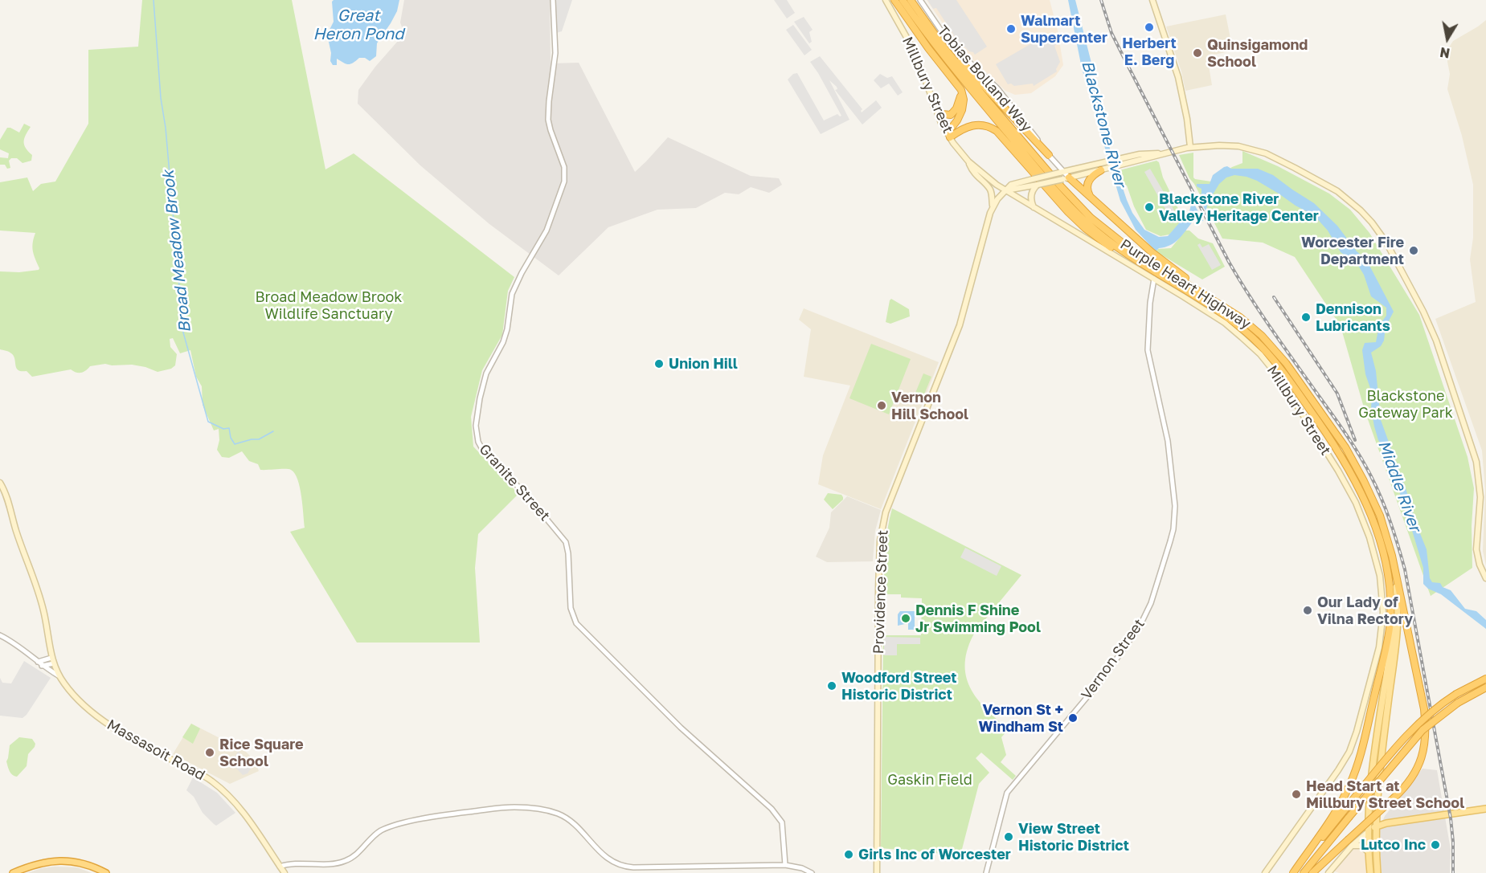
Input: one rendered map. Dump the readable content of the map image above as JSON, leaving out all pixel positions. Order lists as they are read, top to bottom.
{
  "streets": {
    "highway": ["Purple Heart Highway"],
    "main road": ["Millbury Street", "Providence Street", "Massasoit Road"],
    "street": ["Tobias Bolland Way", "Granite Street", "Vernon Street"]
  },
  "crossings": [
    ["Millbury Street", "Providence Street"],
    ["Millbury Street", "Vernon Street"]
  ],
  "water": [
    "Great Heron Pond",
    "Blackstone River",
    "Broad Meadow Brook",
    "Middle River"
  ],
  "parks": ["Broad Meadow Brook Wildlife Sanctuary", "Blackstone Gateway Park", "Gaskin Field"],
  "places": [
    "Herbert E. Berg",
    "Walmart Supercenter",
    "Quinsigamond School",
    "Blackstone River Valley Heritage Center",
    "Worcester Fire Department",
    "Dennison Lubricants",
    "Union Hill",
    "Vernon Hill School",
    "Our Lady of Vilna Rectory",
    "Dennis F Shine Jr Swimming Pool",
    "Woodford Street Historic District",
    "Vernon St + Windham St",
    "Rice Square School",
    "Head Start at Millbury Street School",
    "View Street Historic District",
    "Lutco Inc",
    "Girls Inc of Worcester"
  ],
  "north": "bottom"
}
